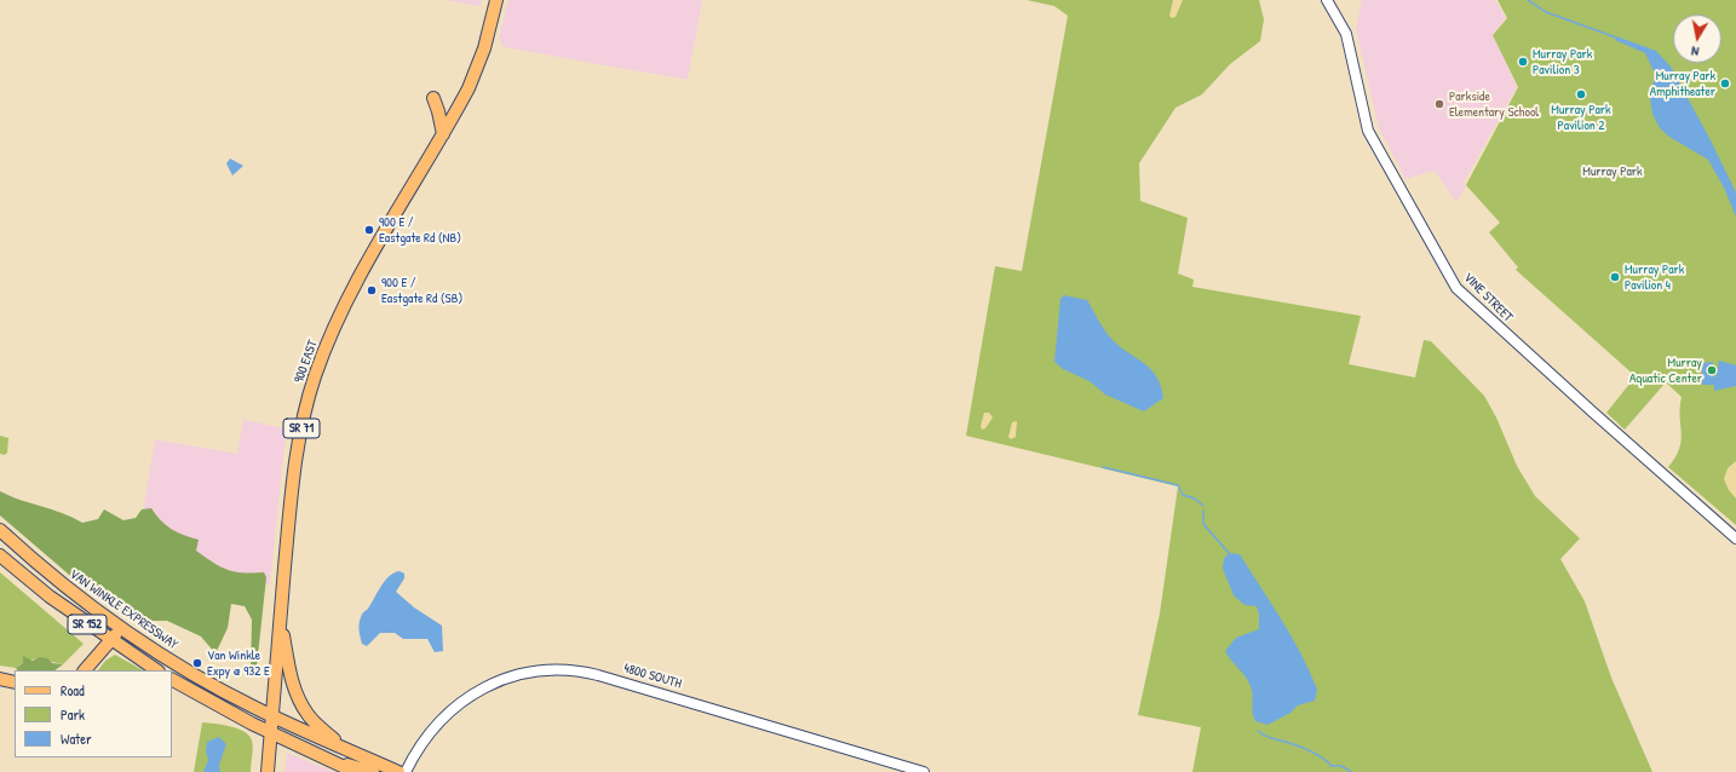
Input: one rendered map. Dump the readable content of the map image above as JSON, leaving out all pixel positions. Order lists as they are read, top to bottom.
{
  "streets": {
    "main road": [
      "900 EAST",
      "SR 71",
      "VAN WINKLE EXPRESSWAY",
      "SR 152"
    ],
    "street": ["VINE STREET", "4800 SOUTH"]
  },
  "crossings": [
    ["900 EAST", "SR 71"],
    ["900 EAST", "VAN WINKLE EXPRESSWAY"],
    ["SR 71", "VAN WINKLE EXPRESSWAY"]
  ],
  "parks": ["Murray Park"],
  "places": [
    "Murray Park Pavilion 3",
    "Murray Park Amphitheater",
    "Murray Park Pavilion 2",
    "Parkside Elementary School",
    "900 E / Eastgate Rd (NB)",
    "Murray Park Pavilion 4",
    "900 E / Eastgate Rd (SB)",
    "Murray Aquatic Center",
    "Van Winkle Expy @ 932 E"
  ],
  "legend": ["Road", "Park", "Water"],
  "north": "bottom"
}
